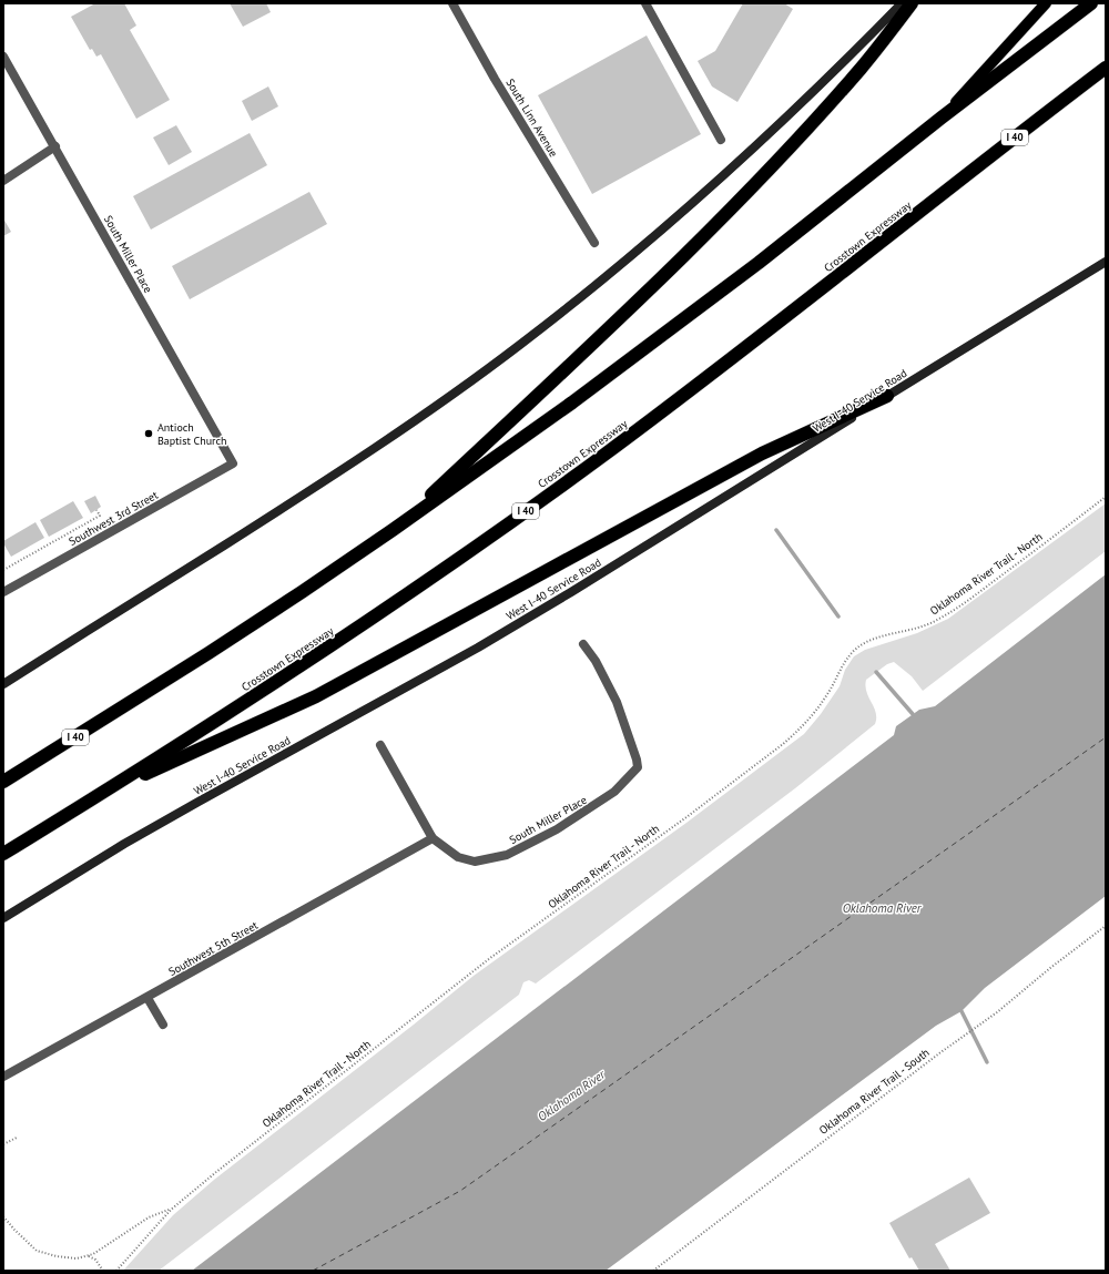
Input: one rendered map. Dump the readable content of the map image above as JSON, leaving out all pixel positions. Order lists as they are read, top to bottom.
{
  "streets": {
    "highway": ["I 40", "Crosstown Expressway"],
    "main road": ["West I-40 Service Road"],
    "street": [
      "South Linn Avenue",
      "South Miller Place",
      "Southwest 3rd Street",
      "Southwest 5th Street"
    ],
    "path": ["Oklahoma River Trail - North", "Oklahoma River Trail - South"]
  },
  "crossings": [
    ["South Miller Place", "Southwest 3rd Street"],
    ["South Miller Place", "Southwest 5th Street"]
  ],
  "water": ["Oklahoma River"],
  "places": ["Antioch Baptist Church"]
}
